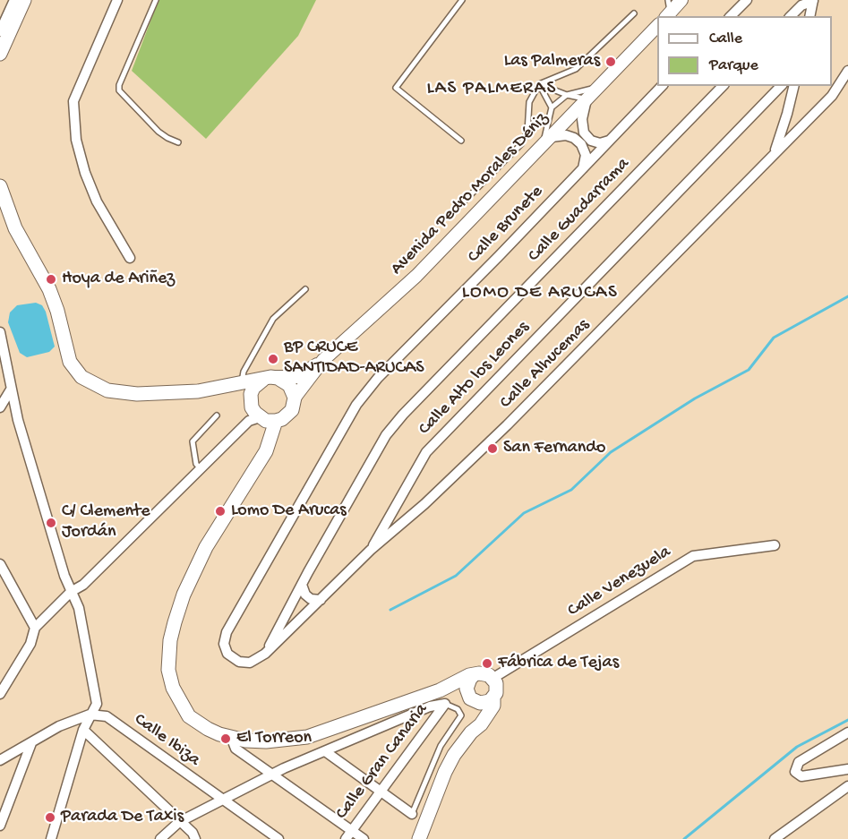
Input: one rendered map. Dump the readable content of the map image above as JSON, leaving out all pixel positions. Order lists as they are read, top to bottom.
{
  "streets": {
    "street": [
      "Avenida Pedro Morales Déniz",
      "Calle Guadarrama",
      "Calle Brunete",
      "Calle Alhucemas",
      "Calle Alto los Leones",
      "Calle Venezuela",
      "Calle Ibiza",
      "Calle Gran Canaria"
    ]
  },
  "crossings": [
    ["Calle Guadarrama", "Calle Alhucemas"],
    ["Calle Brunete", "Calle Alhucemas"],
    ["Calle Alhucemas", "Calle Alto los Leones"]
  ],
  "districts": ["LAS PALMERAS", "LOMO DE ARUCAS"],
  "places": [
    "Las Palmeras",
    "Hoya de Ariñez",
    "BP CRUCE SANTIDAD-ARUCAS",
    "San Fernando",
    "Lomo De Arucas",
    "C/ Clemente Jordán",
    "Fábrica de Tejas",
    "El Torreon",
    "Parada De Taxis"
  ],
  "legend": ["Calle", "Parque"]
}
